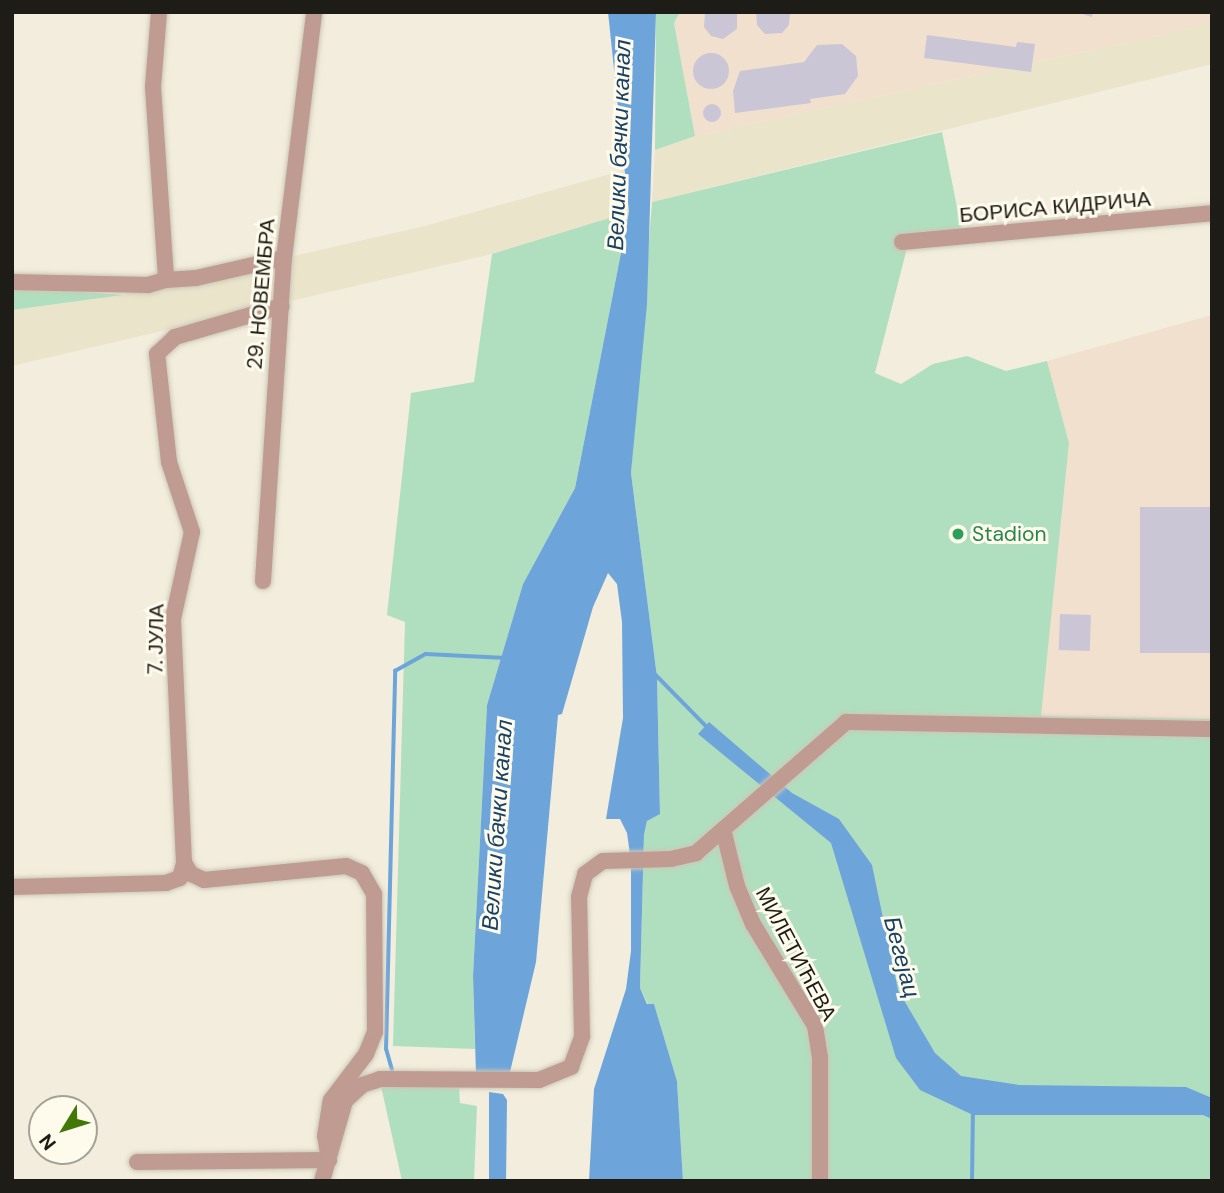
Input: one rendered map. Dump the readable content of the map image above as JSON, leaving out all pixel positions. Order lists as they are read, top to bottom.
{
  "streets": {
    "street": [
      "БОРИСА КИДРИЧА",
      "29. НОВЕМБРА",
      "7. ЈУЛА",
      "МИЛЕТИЋЕВА"
    ]
  },
  "crossings": [
    ["29. НОВЕМБРА", "7. ЈУЛА"]
  ],
  "water": ["Велики бачки канал", "Бегејац"],
  "places": ["Stadion"],
  "north": "bottom left"
}
